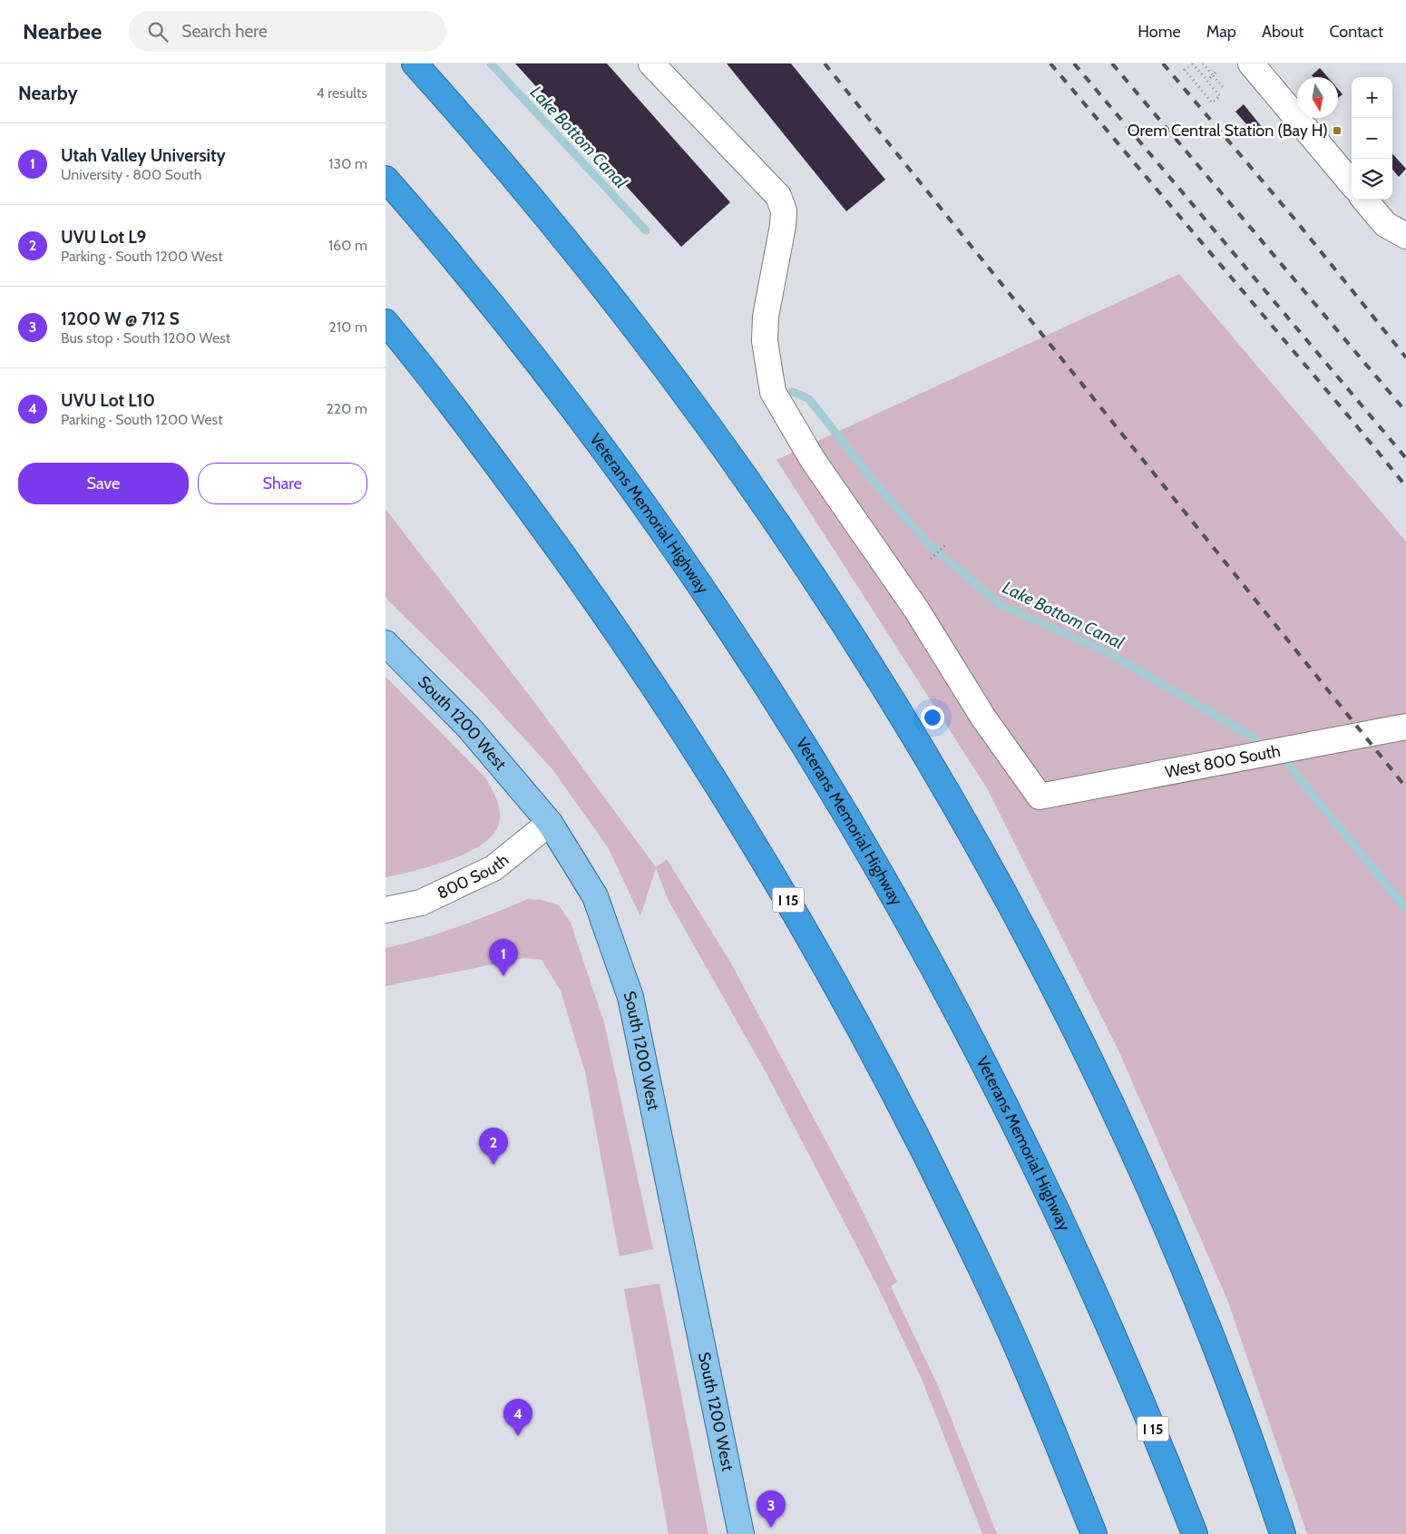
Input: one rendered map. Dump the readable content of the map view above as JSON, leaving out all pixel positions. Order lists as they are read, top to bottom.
{
  "streets": {
    "highway": ["Veterans Memorial Highway", "I 15"],
    "main road": ["South 1200 West"],
    "street": ["West 800 South", "800 South"]
  },
  "crossings": [
    ["South 1200 West", "800 South"]
  ],
  "water": ["Lake Bottom Canal"],
  "places": {
    "transit": ["Orem Central Station (Bay H)"]
  },
  "north": "bottom",
  "page": {
    "header": "Nearbee",
    "search": "Search here",
    "nav": [
      "Home",
      "Map",
      "About",
      "Contact"
    ],
    "heading": ["Nearby", "4 results"],
    "map_buttons": ["+", "−"],
    "list": [
      {
        "mark": "1",
        "name": "Utah Valley University",
        "note": "University · 800 South",
        "value": "130 m"
      },
      {
        "mark": "2",
        "name": "UVU Lot L9",
        "note": "Parking · South 1200 West",
        "value": "160 m"
      },
      {
        "mark": "3",
        "name": "1200 W @ 712 S",
        "note": "Bus stop · South 1200 West",
        "value": "210 m"
      },
      {
        "mark": "4",
        "name": "UVU Lot L10",
        "note": "Parking · South 1200 West",
        "value": "220 m"
      }
    ],
    "buttons": ["Save", "Share"],
    "pins": [
      "1",
      "2",
      "4",
      "3"
    ]
  }
}
